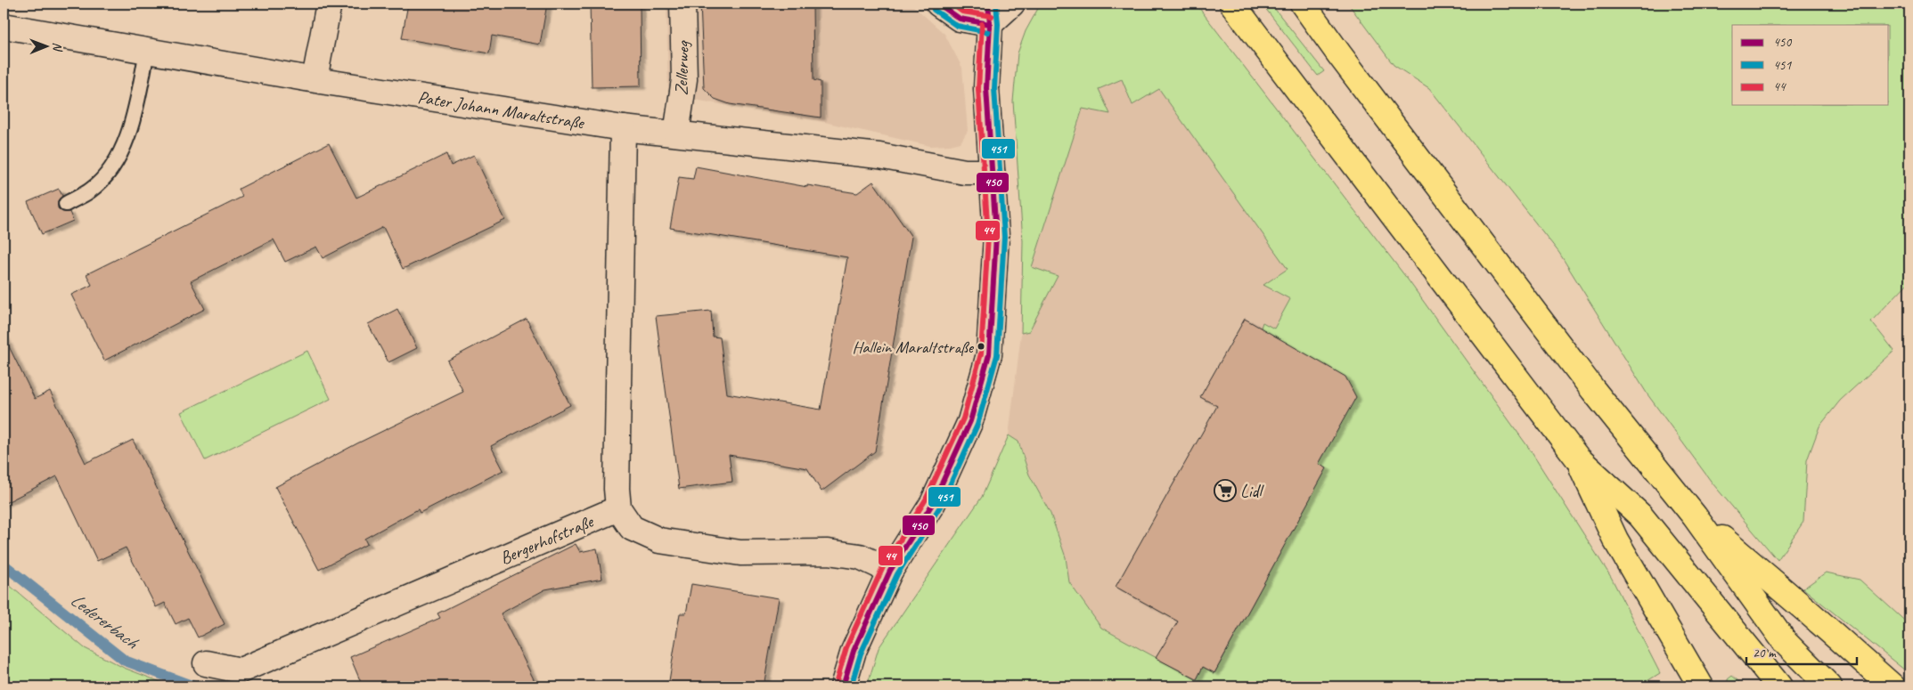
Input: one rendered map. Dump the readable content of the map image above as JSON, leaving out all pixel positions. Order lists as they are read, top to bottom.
{
  "streets": {
    "street": ["Zellerweg", "Pater Johann Maraltstraße", "Bergerhofstraße"]
  },
  "crossings": [
    ["Zellerweg", "Pater Johann Maraltstraße"]
  ],
  "water": ["Ledererbach"],
  "places": {
    "other": ["Hallein Maraltstraße"],
    "supermarket": ["Lidl"]
  },
  "lines": ["transit line 450", "transit line 451", "transit line 44"],
  "legend": ["450", "451", "44"],
  "scale_bar": "20 m",
  "north": "right"
}
